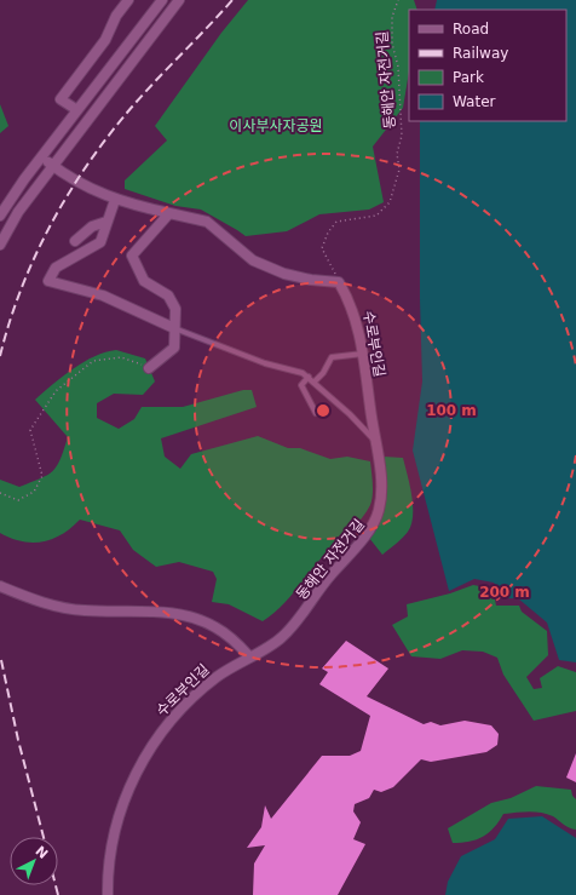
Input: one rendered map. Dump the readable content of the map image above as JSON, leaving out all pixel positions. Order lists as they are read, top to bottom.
{
  "streets": {
    "street": ["수로부인길"],
    "path": ["동해안 자전거길"]
  },
  "crossings": [
    ["동해안 자전거길", "수로부인길"]
  ],
  "parks": ["이사부사자공원"],
  "legend": [
    "Road",
    "Railway",
    "Park",
    "Water"
  ],
  "north": "top right",
  "rings": ["100 m", "200 m"]
}
